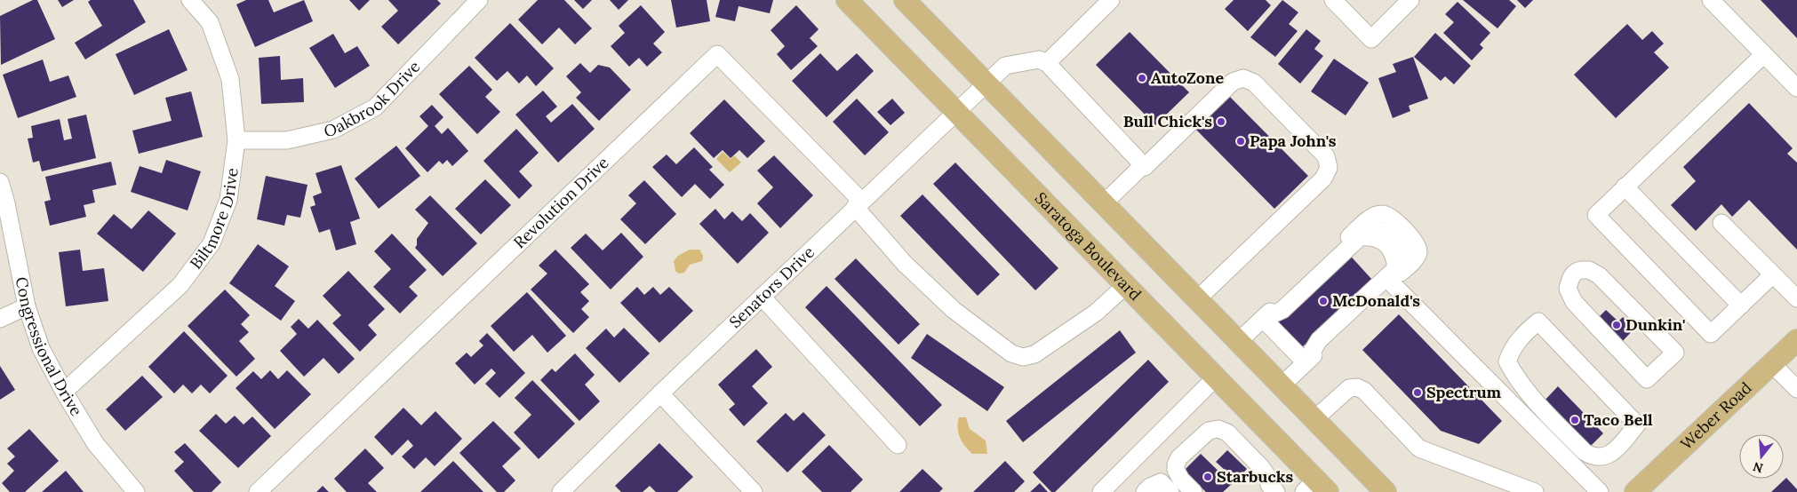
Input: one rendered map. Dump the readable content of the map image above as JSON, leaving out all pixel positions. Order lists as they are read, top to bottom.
{
  "streets": {
    "main road": ["Saratoga Boulevard", "Weber Road"],
    "street": [
      "Oakbrook Drive",
      "Revolution Drive",
      "Biltmore Drive",
      "Senators Drive",
      "Congressional Drive"
    ]
  },
  "crossings": [
    ["Oakbrook Drive", "Biltmore Drive"],
    ["Revolution Drive", "Senators Drive"],
    ["Biltmore Drive", "Congressional Drive"],
    ["Saratoga Boulevard", "Senators Drive"]
  ],
  "places": [
    "AutoZone",
    "Bull Chick's",
    "Papa John's",
    "McDonald's",
    "Dunkin'",
    "Spectrum",
    "Taco Bell",
    "Starbucks"
  ],
  "north": "bottom"
}
